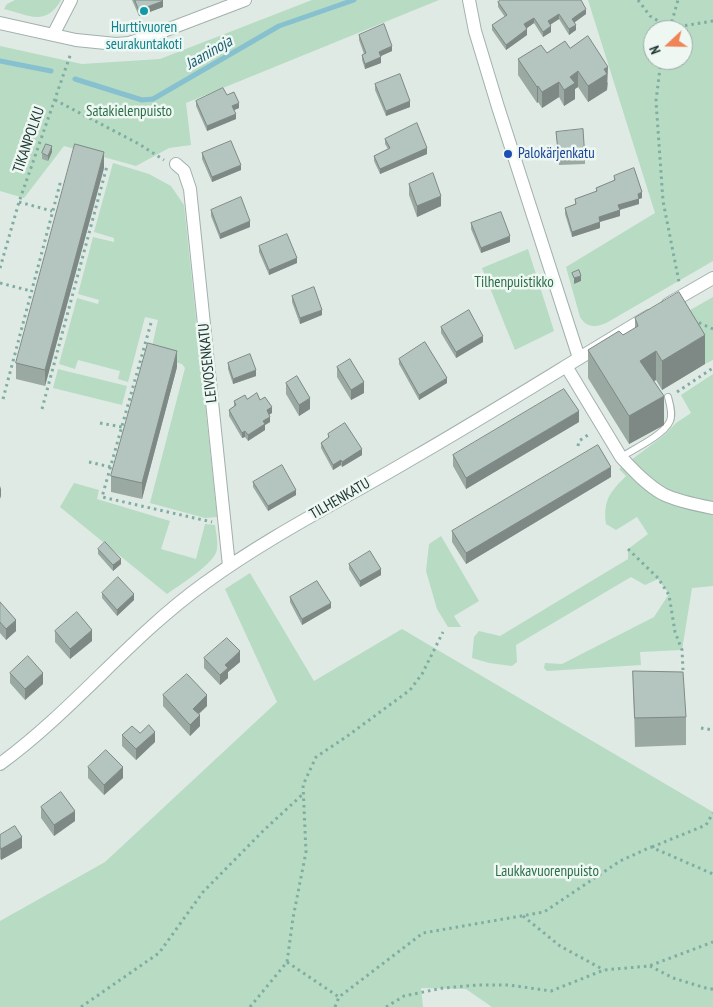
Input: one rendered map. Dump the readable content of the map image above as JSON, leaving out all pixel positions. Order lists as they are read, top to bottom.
{
  "streets": {
    "street": ["LEIVOSENKATU", "TILHENKATU"],
    "path": ["TIKANPOLKU"]
  },
  "crossings": [
    ["LEIVOSENKATU", "TILHENKATU"]
  ],
  "water": ["Jaaninoja"],
  "parks": ["Satakielenpuisto", "Tilhenpuistikko", "Laukkavuorenpuisto"],
  "places": ["Hurttivuoren seurakuntakoti", "Palokärjenkatu"],
  "north": "left"
}
